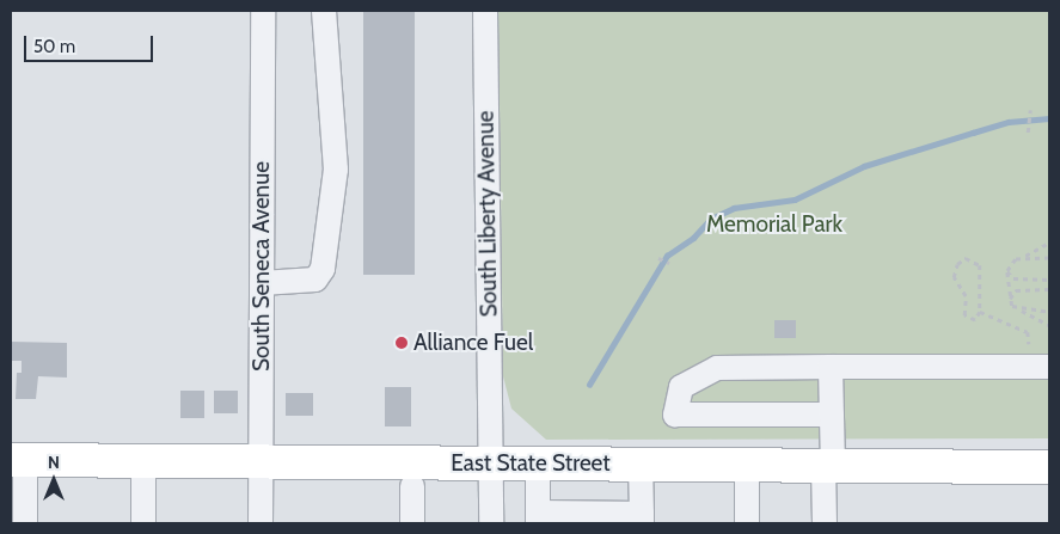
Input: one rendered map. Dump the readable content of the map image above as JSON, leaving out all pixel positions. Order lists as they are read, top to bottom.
{
  "streets": {
    "highway": ["East State Street"],
    "street": ["South Liberty Avenue", "South Seneca Avenue"]
  },
  "crossings": [
    ["South Liberty Avenue", "East State Street"],
    ["South Seneca Avenue", "East State Street"]
  ],
  "parks": ["Memorial Park"],
  "places": ["Alliance Fuel"],
  "scale_bar": "50 m",
  "north": "top"
}
